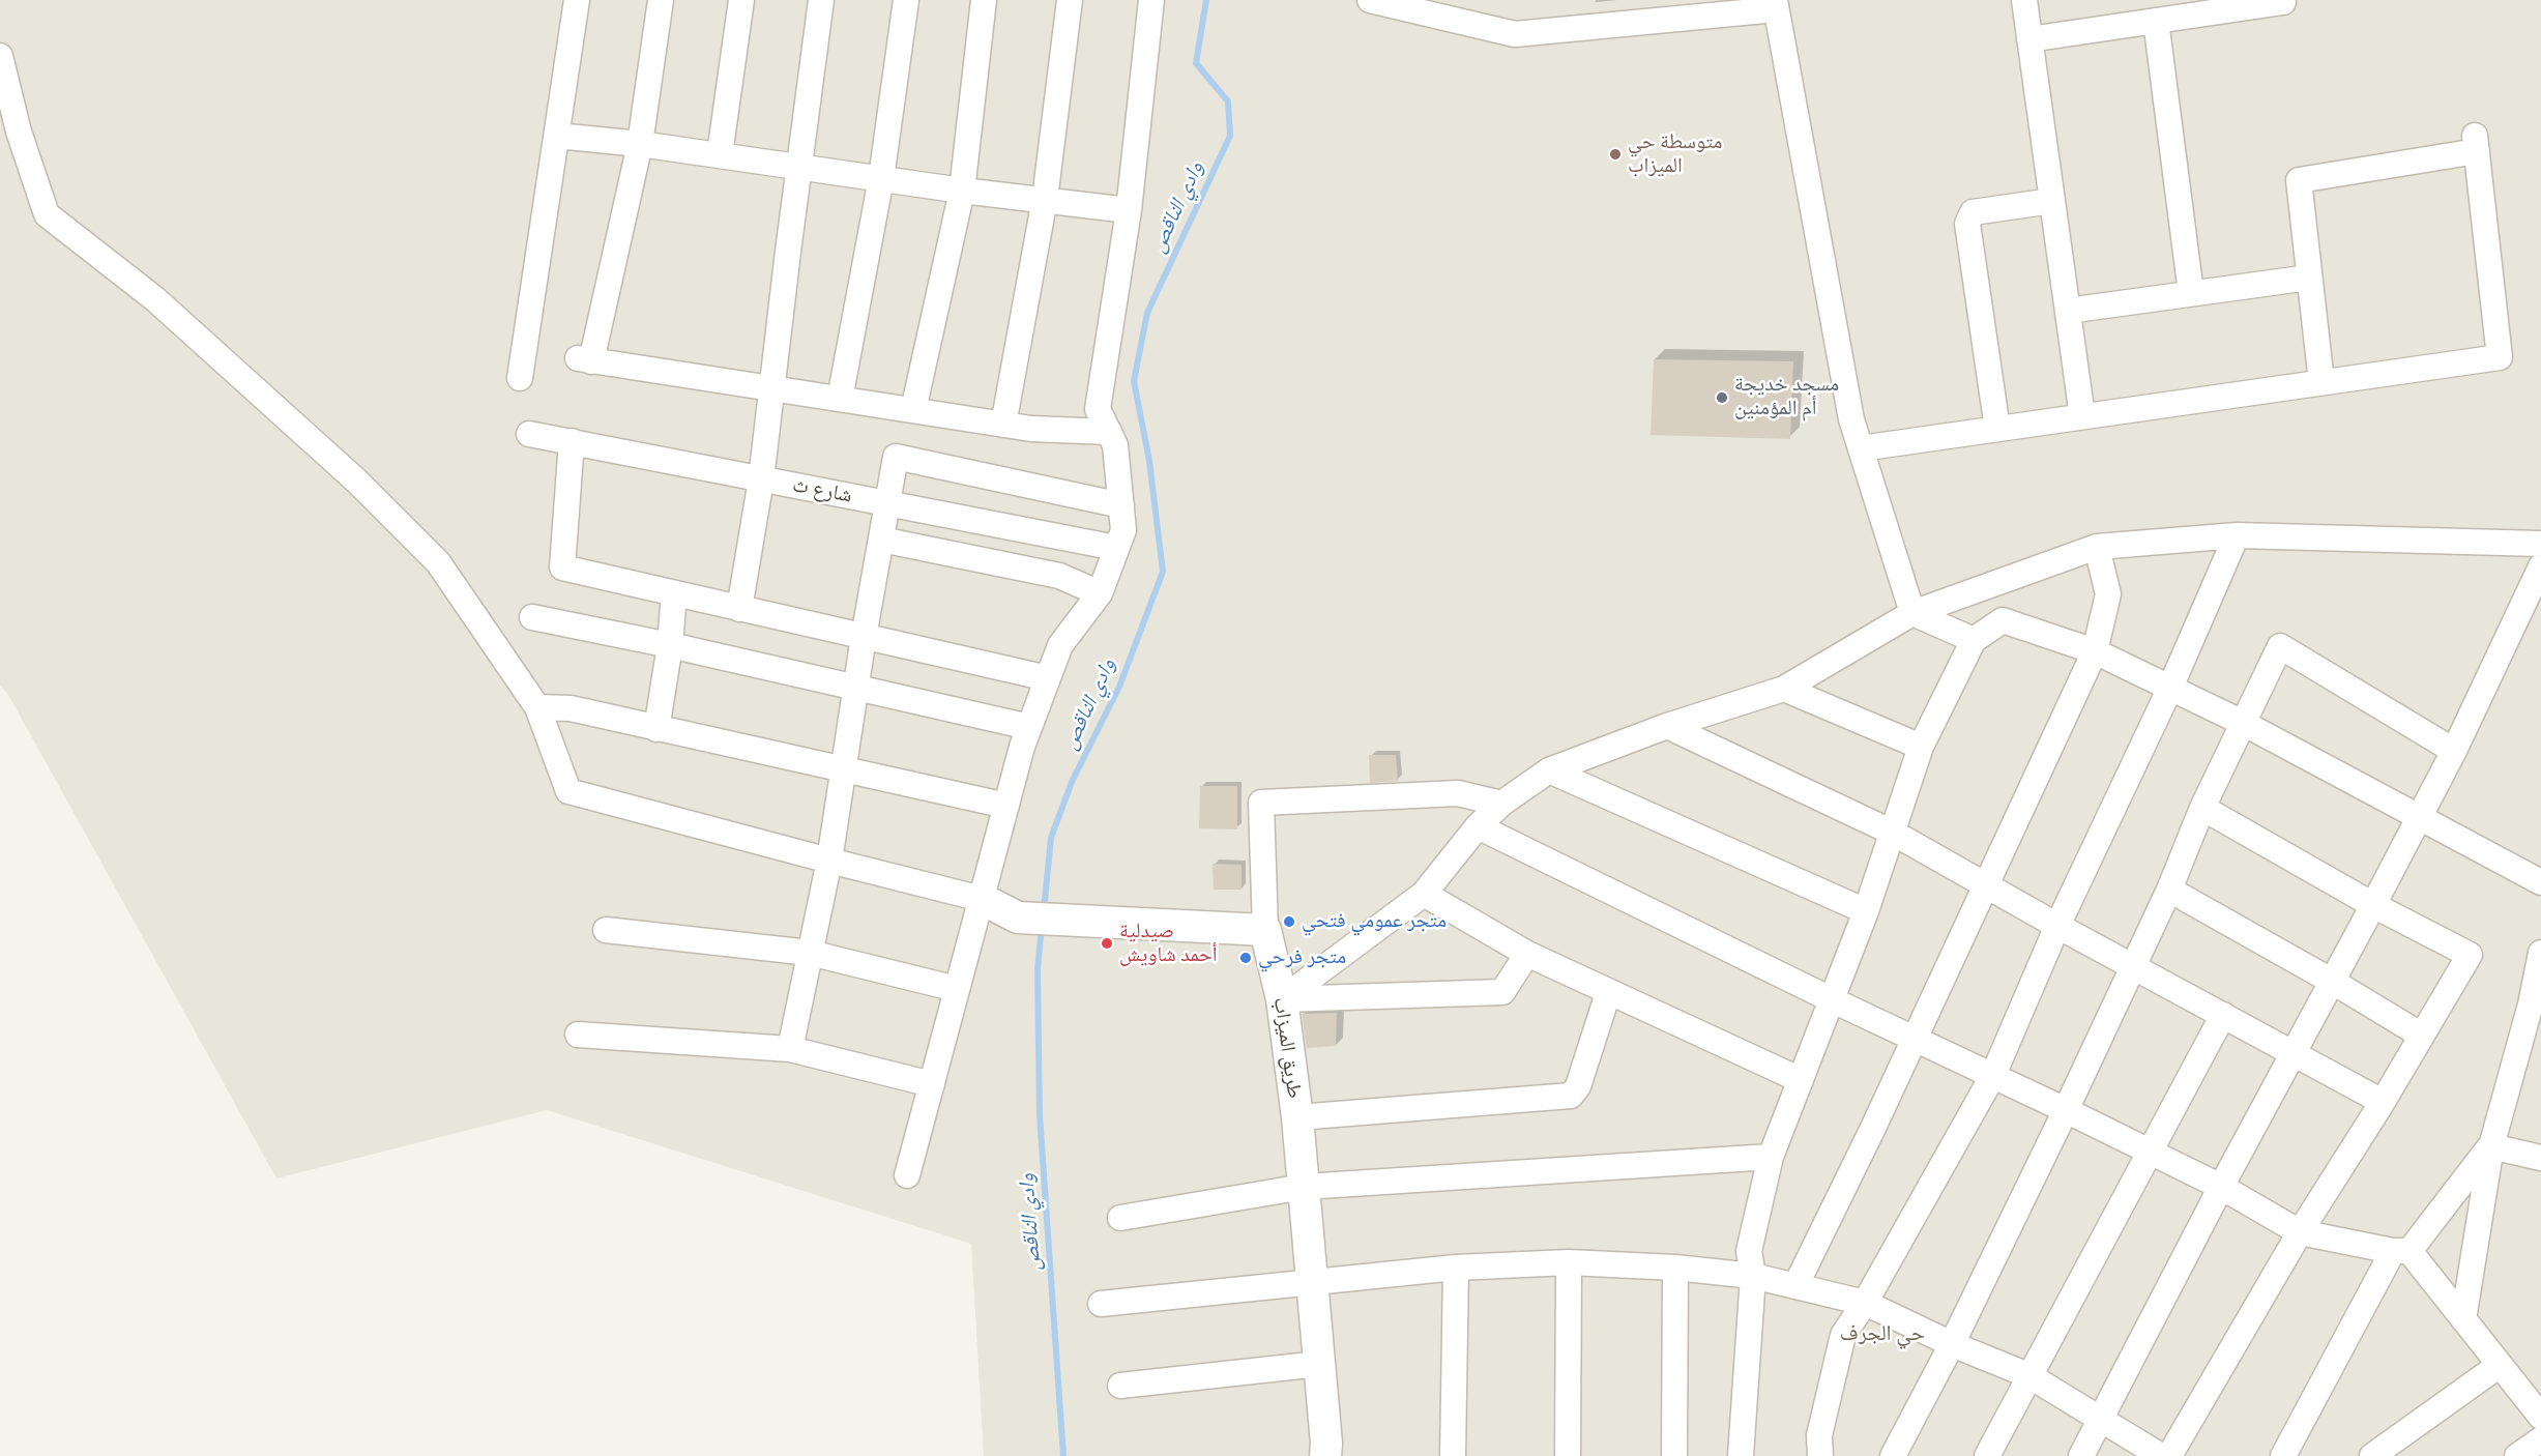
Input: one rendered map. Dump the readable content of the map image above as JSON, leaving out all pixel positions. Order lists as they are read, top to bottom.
{
  "streets": {
    "street": ["شارع ث", "طريق الميزاب"]
  },
  "districts": ["حي الجرف"],
  "water": ["وادي الناقص"],
  "places": [
    "متوسطة حي الميزاب",
    "مسجد خديجة أم المؤمنين",
    "متجر عمومي فتحي",
    "صيدلية أحمد شاويش",
    "متجر فرحي"
  ]
}
